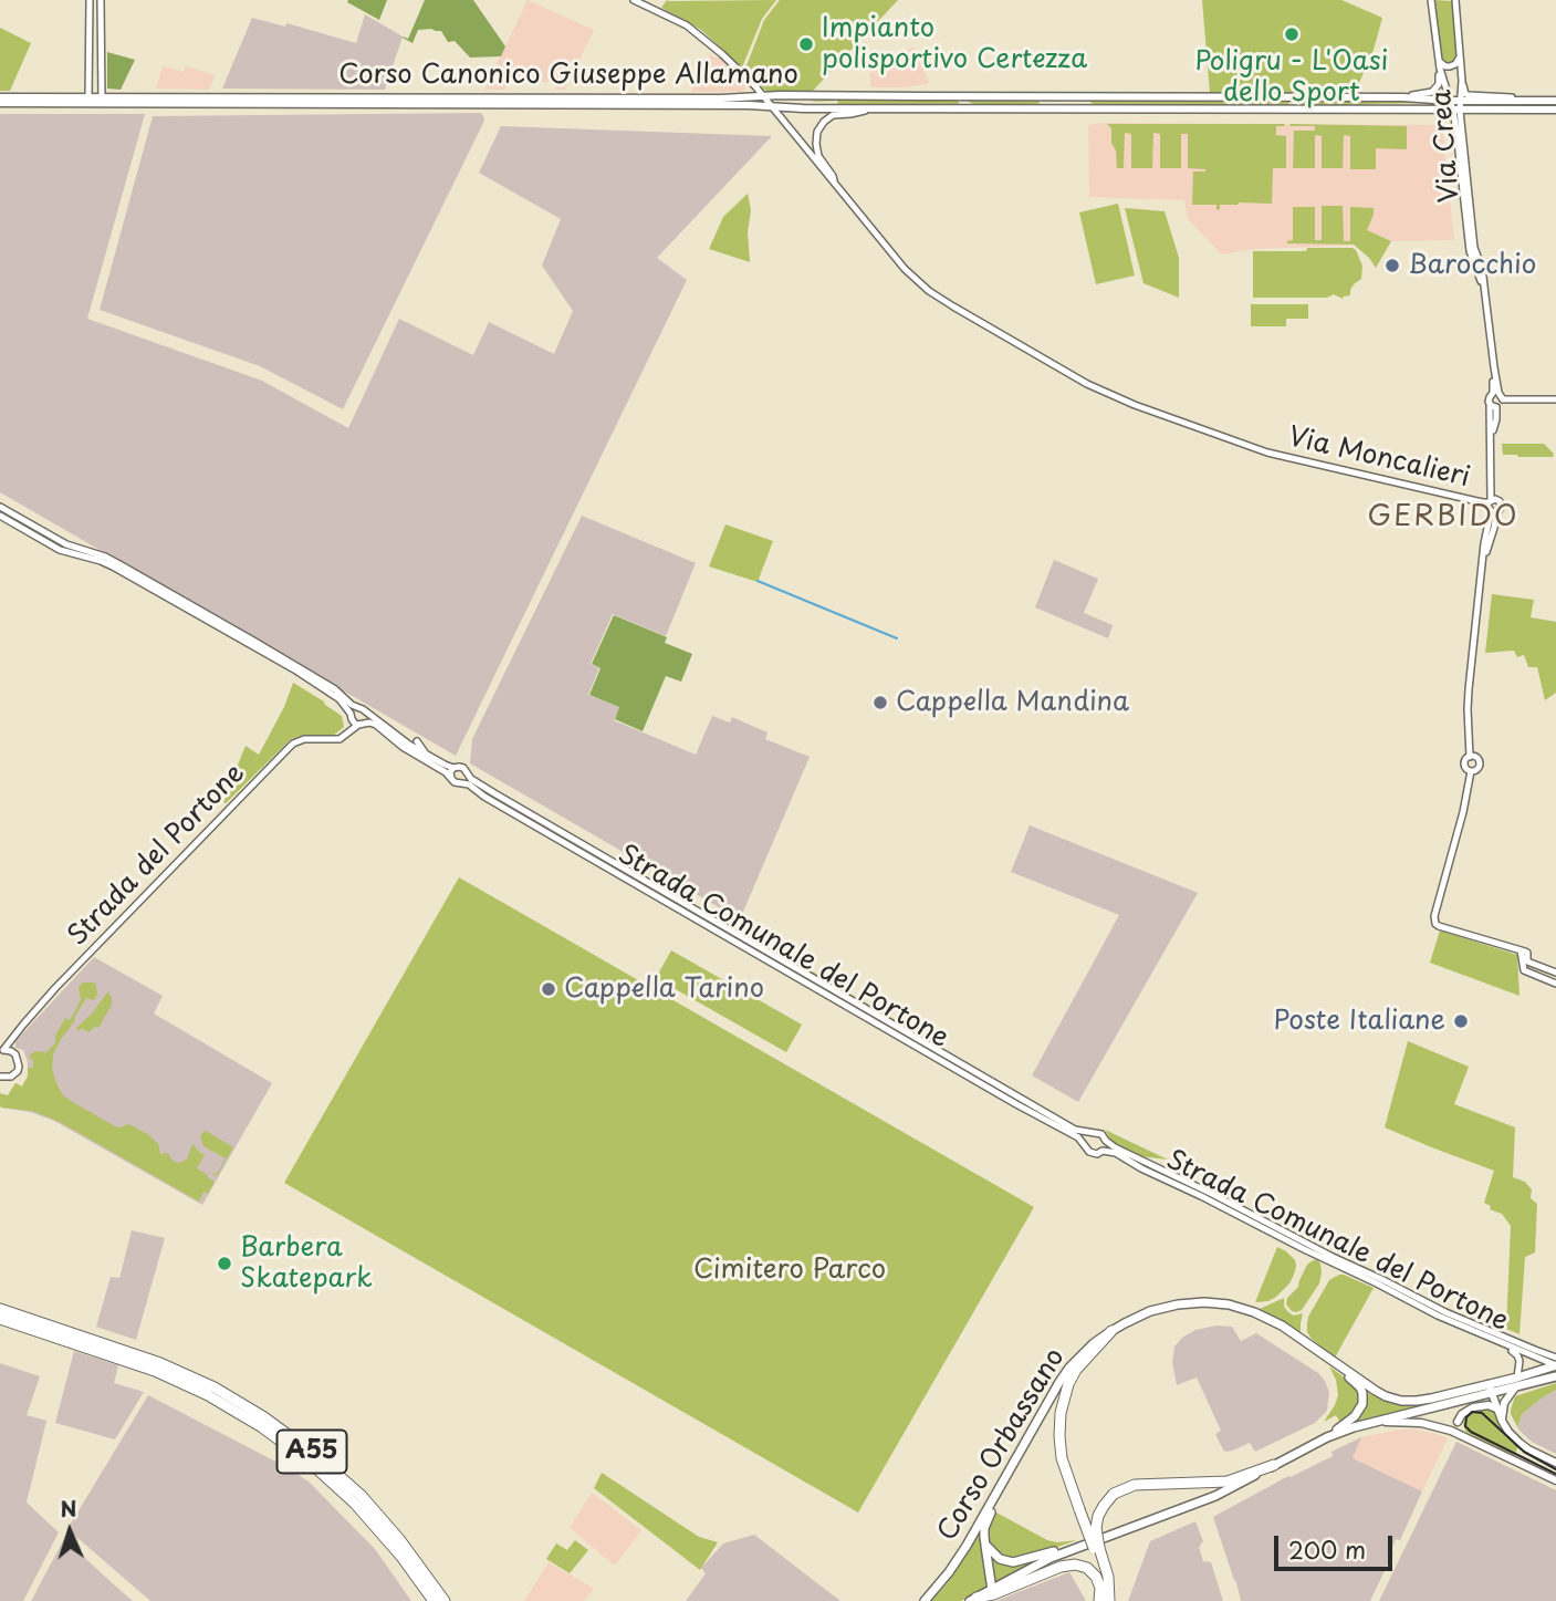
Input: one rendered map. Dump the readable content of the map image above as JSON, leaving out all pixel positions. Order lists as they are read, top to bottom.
{
  "streets": {
    "highway": ["A55"],
    "main road": ["Corso Canonico Giuseppe Allamano", "Corso Orbassano"],
    "street": [
      "Via Crea",
      "Via Moncalieri",
      "Strada del Portone",
      "Strada Comunale del Portone"
    ]
  },
  "crossings": [
    ["Corso Canonico Giuseppe Allamano", "Via Crea"],
    ["Strada Comunale del Portone", "Corso Orbassano"]
  ],
  "districts": ["GERBIDO"],
  "parks": ["Cimitero Parco"],
  "places": [
    "Poligru - L'Oasi dello Sport",
    "Impianto polisportivo Certezza",
    "Barocchio",
    "Cappella Mandina",
    "Cappella Tarino",
    "Poste Italiane",
    "Barbera Skatepark"
  ],
  "scale_bar": "200 m",
  "north": "top"
}
